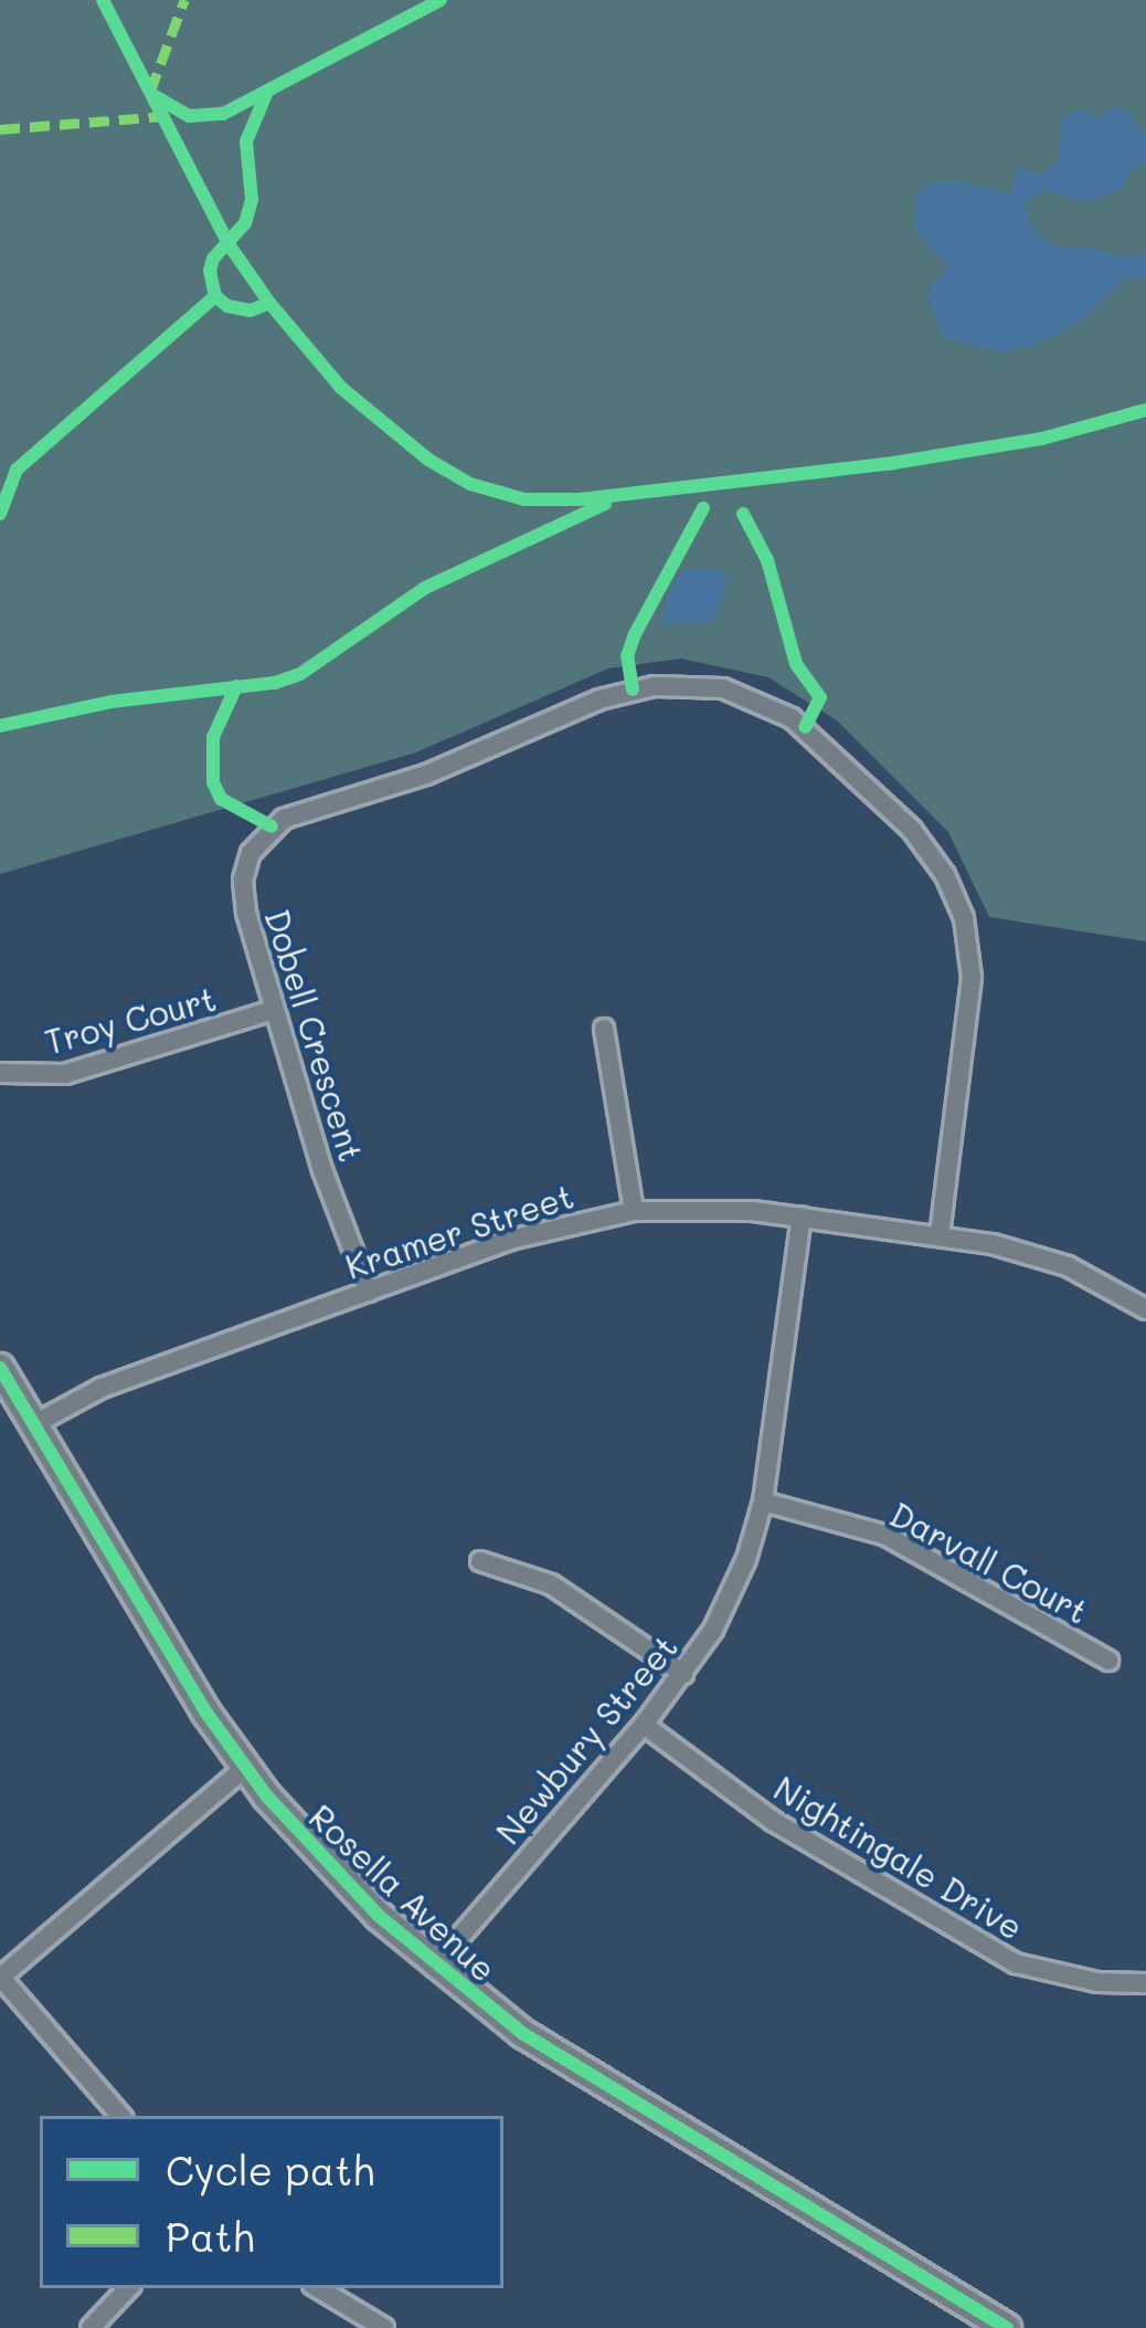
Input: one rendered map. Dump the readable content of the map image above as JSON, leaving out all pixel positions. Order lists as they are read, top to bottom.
{
  "streets": {
    "street": [
      "Troy Court",
      "Dobell Crescent",
      "Kramer Street",
      "Darvall Court",
      "Newbury Street",
      "Nightingale Drive",
      "Rosella Avenue"
    ]
  },
  "crossings": [
    ["Troy Court", "Dobell Crescent"],
    ["Dobell Crescent", "Kramer Street"],
    ["Kramer Street", "Newbury Street"],
    ["Kramer Street", "Rosella Avenue"],
    ["Darvall Court", "Newbury Street"],
    ["Newbury Street", "Nightingale Drive"],
    ["Newbury Street", "Rosella Avenue"]
  ],
  "legend": ["Cycle path", "Path"]
}
